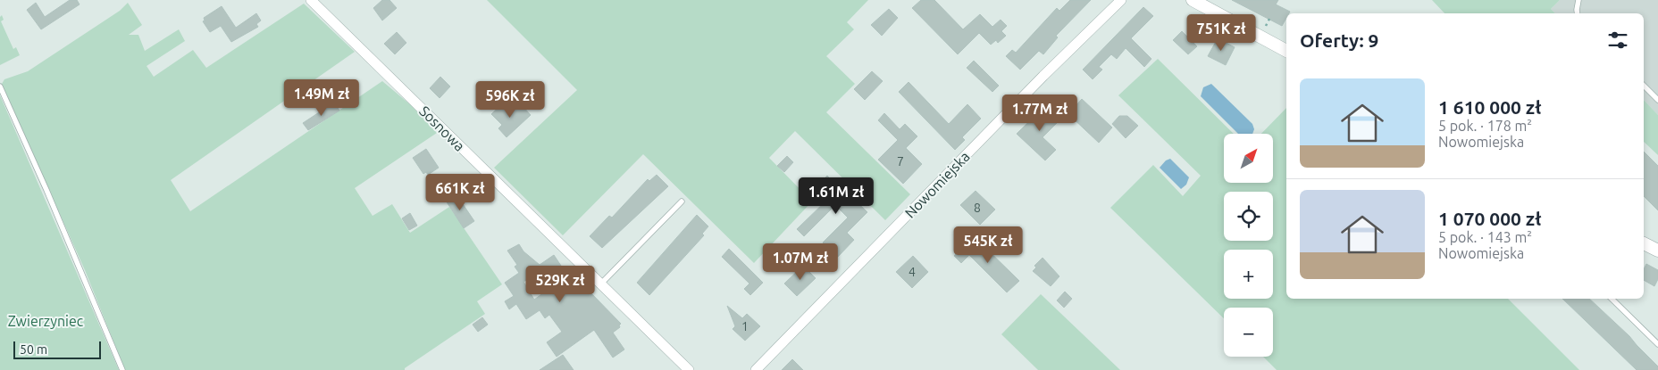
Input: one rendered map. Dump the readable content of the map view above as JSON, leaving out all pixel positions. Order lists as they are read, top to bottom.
{
  "streets": {
    "street": ["Sosnowa", "Nowomiejska"]
  },
  "parks": ["Zwierzyniec"],
  "house_numbers": [
    "7",
    "8",
    "4",
    "1"
  ],
  "scale_bar": "50 m",
  "north": "top right",
  "page": {
    "heading": "Oferty: 9",
    "price": [
      "751K zł",
      "1.49M zł",
      "596K zł",
      "1.77M zł",
      "661K zł",
      "1.61M zł",
      "545K zł",
      "1.07M zł",
      "529K zł"
    ],
    "list": [
      {
        "name": "1 610 000 zł",
        "note": "5 pok. · 178 m² · Nowomiejska"
      },
      {
        "name": "1 070 000 zł",
        "note": "5 pok. · 143 m² · Nowomiejska"
      }
    ],
    "map_buttons": ["+", "−"],
    "scale": "50 m"
  }
}
